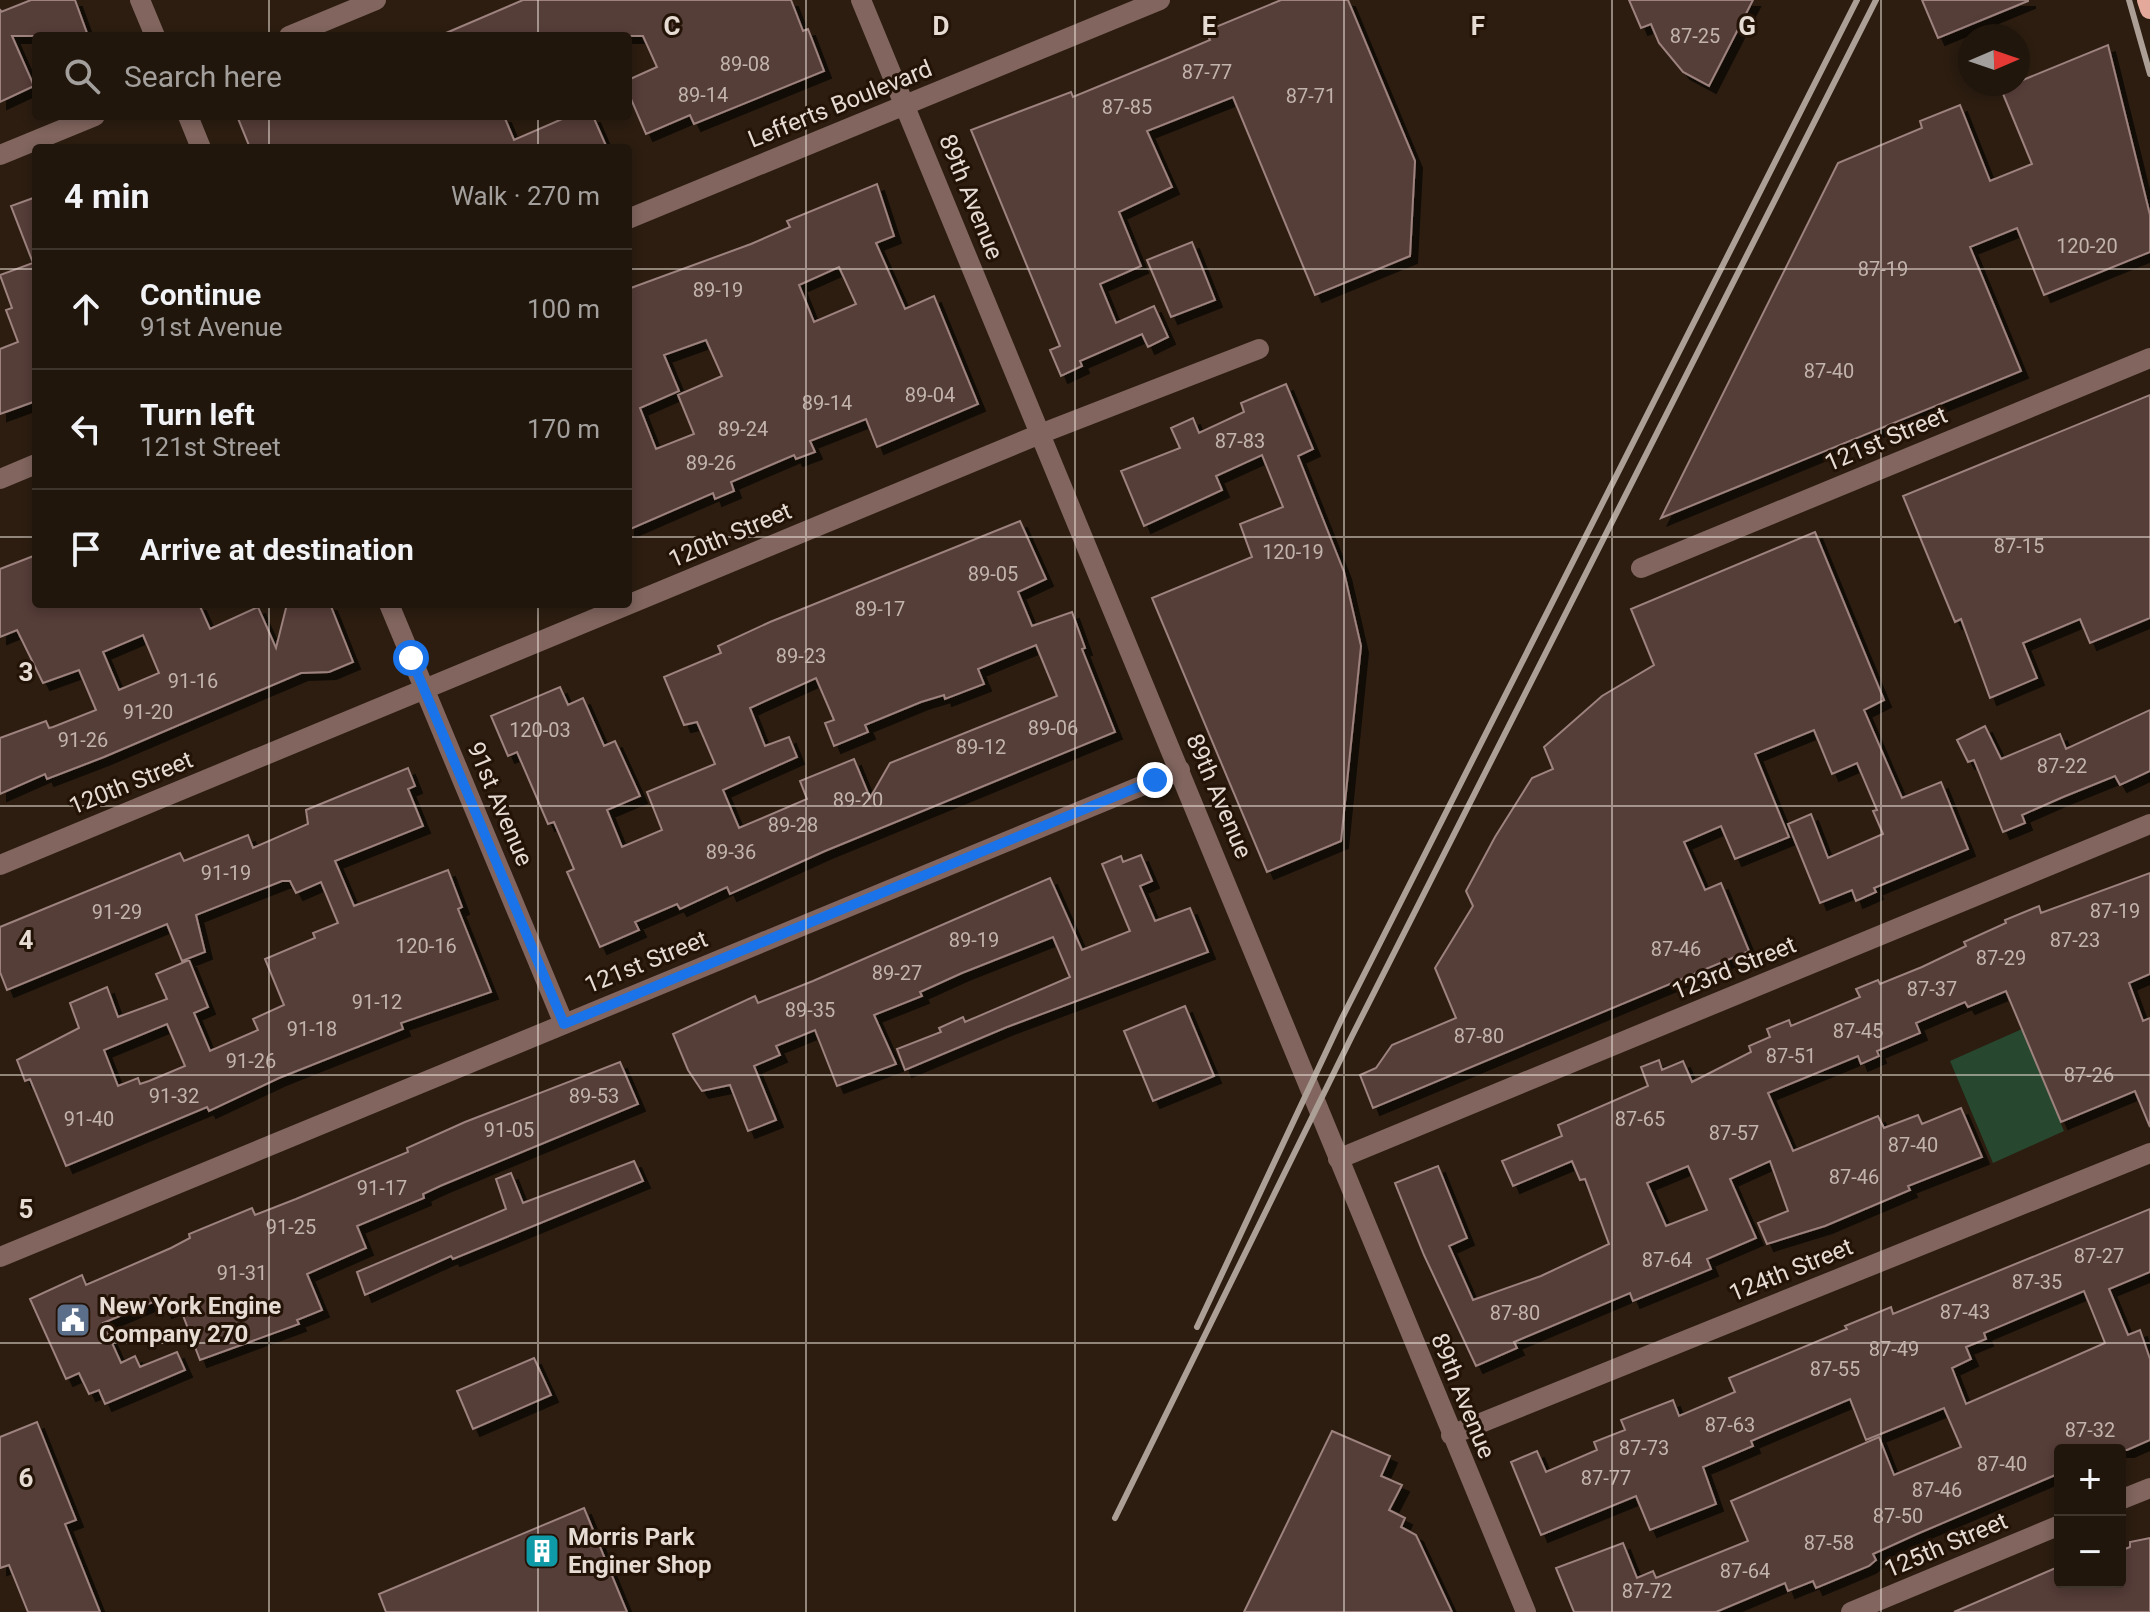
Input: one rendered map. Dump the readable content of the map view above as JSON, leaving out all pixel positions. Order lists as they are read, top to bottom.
{
  "streets": {
    "street": [
      "Lefferts Boulevard",
      "89th Avenue",
      "121st Street",
      "120th Street",
      "91st Avenue",
      "123rd Street",
      "124th Street",
      "125th Street"
    ]
  },
  "crossings": [
    ["Lefferts Boulevard", "89th Avenue"],
    ["89th Avenue", "121st Street"],
    ["89th Avenue", "120th Street"],
    ["89th Avenue", "123rd Street"],
    ["89th Avenue", "124th Street"],
    ["121st Street", "91st Avenue"],
    ["120th Street", "91st Avenue"]
  ],
  "places": {
    "public building": ["New York Engine Company 270"],
    "building": ["Morris Park Enginer Shop"]
  },
  "house_numbers": [
    "87-25",
    "89-08",
    "87-77",
    "89-14",
    "87-71",
    "87-85",
    "120-20",
    "87-19",
    "89-19",
    "87-40",
    "89-04",
    "89-14",
    "89-24",
    "87-83",
    "89-26",
    "87-15",
    "120-19",
    "89-05",
    "89-17",
    "89-23",
    "91-16",
    "91-20",
    "89-06",
    "120-03",
    "91-26",
    "89-12",
    "87-22",
    "89-20",
    "89-28",
    "89-36",
    "91-19",
    "87-19",
    "91-29",
    "89-19",
    "87-23",
    "120-16",
    "87-46",
    "87-29",
    "89-27",
    "87-37",
    "91-12",
    "89-35",
    "91-18",
    "87-45",
    "87-80",
    "87-51",
    "91-26",
    "87-26",
    "91-32",
    "89-53",
    "91-40",
    "87-65",
    "91-05",
    "87-57",
    "87-40",
    "87-46",
    "91-17",
    "91-25",
    "87-27",
    "87-64",
    "91-31",
    "87-35",
    "87-43",
    "87-80",
    "87-49",
    "87-55",
    "87-63",
    "87-32",
    "87-73",
    "87-40",
    "87-77",
    "87-46",
    "87-50",
    "87-58",
    "87-64",
    "87-72"
  ],
  "north": "right",
  "page": {
    "search": "Search here",
    "heading": ["4 min", "Walk · 270 m"],
    "list": [
      ["Continue", "91st Avenue", "100 m"],
      ["Turn left", "121st Street", "170 m"],
      "Arrive at destination"
    ],
    "map_buttons": ["+", "−"]
  },
  "grid": {
    "columns": [
      "C",
      "D",
      "E",
      "F",
      "G"
    ],
    "rows": [
      "3",
      "4",
      "5",
      "6"
    ]
  }
}
